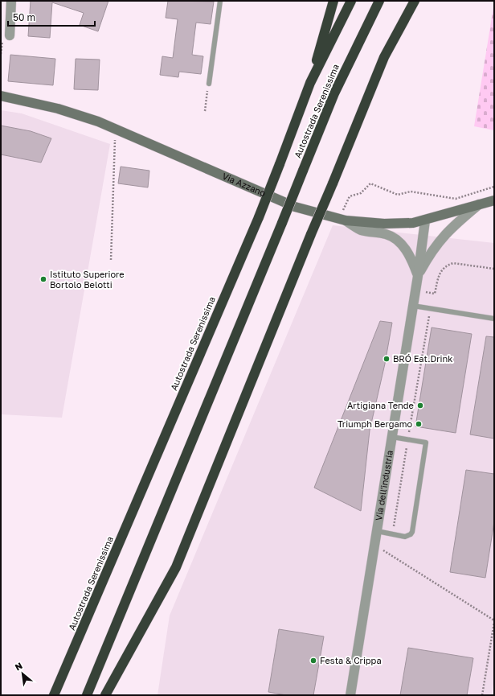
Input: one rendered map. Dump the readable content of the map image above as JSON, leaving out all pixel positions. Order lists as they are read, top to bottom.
{
  "streets": {
    "highway": ["Autostrada Serenissima"],
    "street": ["Via Azzano", "Via dell'industria"]
  },
  "crossings": [
    ["Via Azzano", "Via dell'industria"]
  ],
  "places": [
    "Istituto Superiore Bortolo Belotti",
    "BRÓ Eat.Drink",
    "Artigiana Tende",
    "Triumph Bergamo",
    "Festa & Crippa"
  ],
  "scale_bar": "50 m",
  "north": "top left"
}
